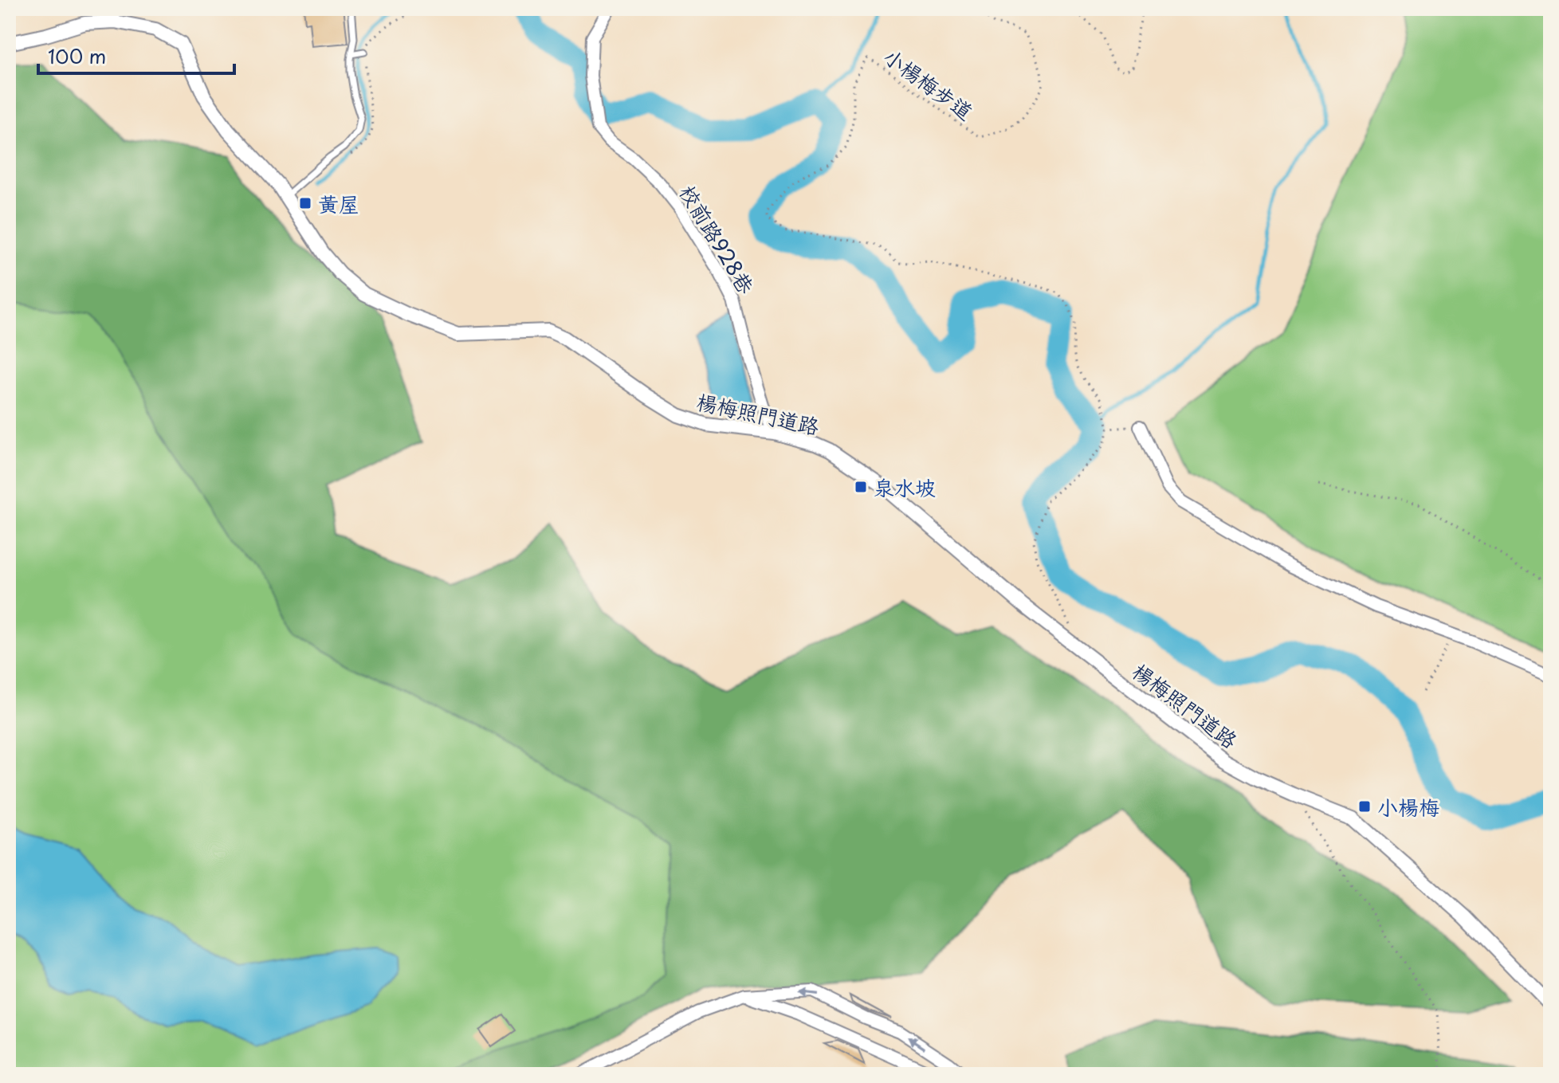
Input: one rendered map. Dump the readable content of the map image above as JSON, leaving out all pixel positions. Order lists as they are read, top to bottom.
{
  "streets": {
    "street": ["校前路928巷", "楊梅照門道路"],
    "path": ["小楊梅步道"]
  },
  "crossings": [
    ["校前路928巷", "楊梅照門道路"]
  ],
  "places": {
    "transit": ["黃屋", "泉水坡", "小楊梅"]
  },
  "scale_bar": "100 m"
}
